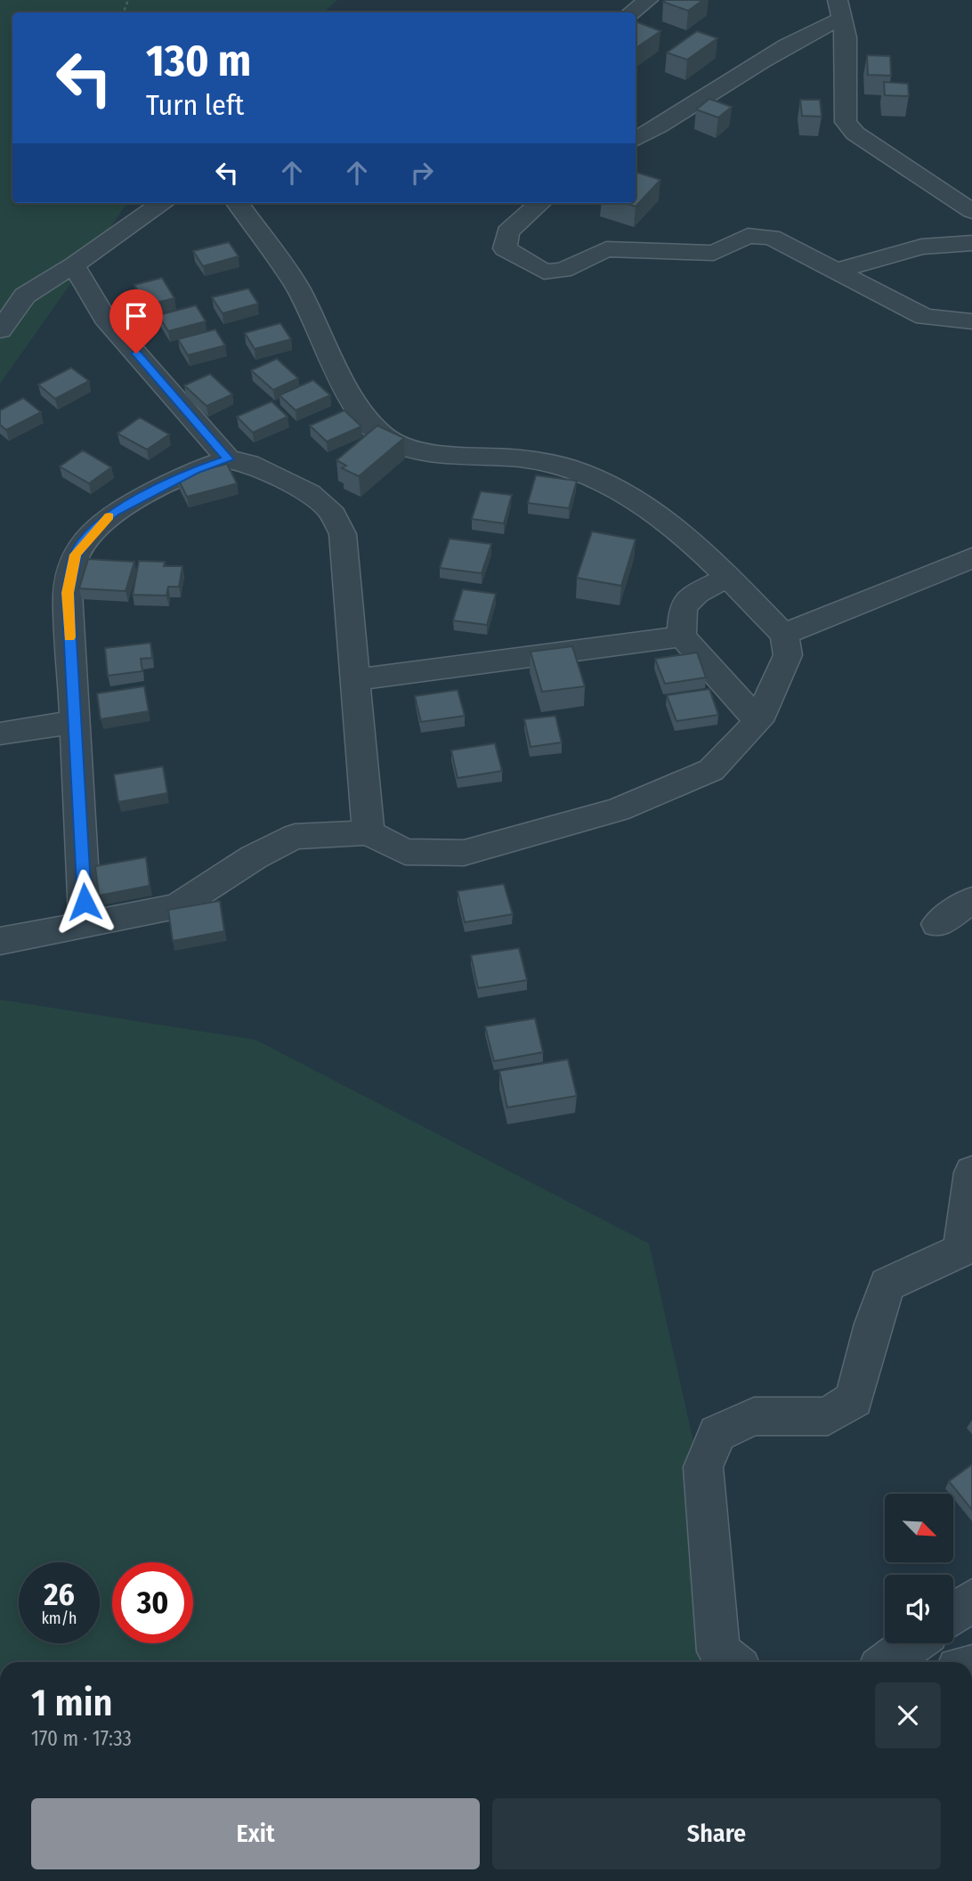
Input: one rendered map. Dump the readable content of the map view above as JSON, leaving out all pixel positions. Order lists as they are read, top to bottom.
{
  "north": "bottom right",
  "page": {
    "turn": ["130 m", "Turn left"],
    "speed": "26 km/h",
    "limit": "30",
    "heading": ["1 min", "170 m · 17:33"],
    "buttons": ["Exit", "Share"]
  }
}
